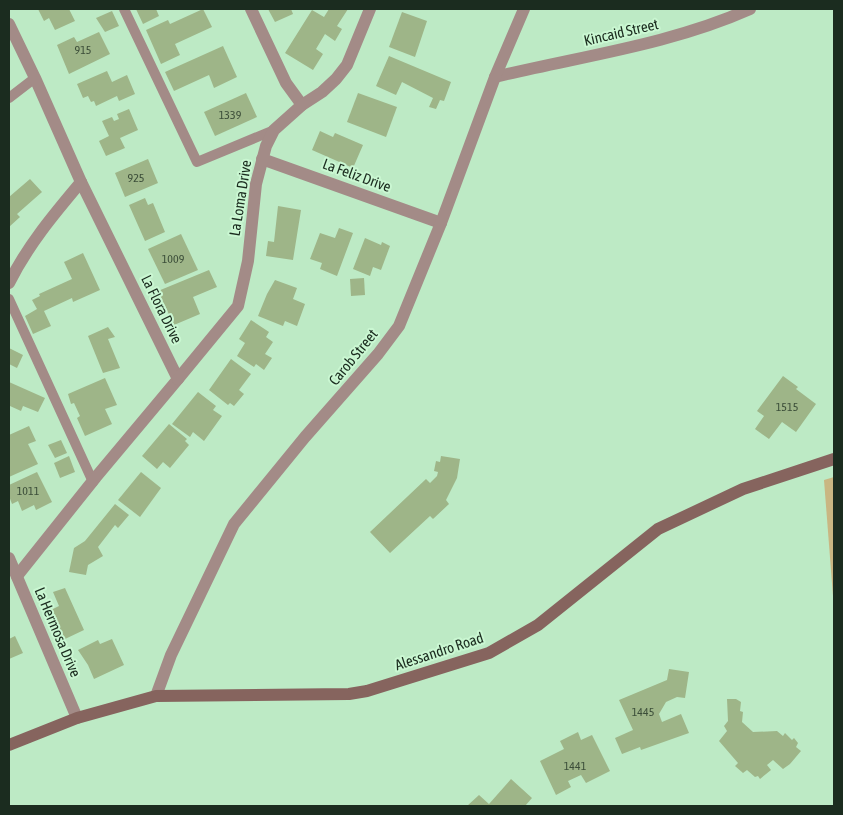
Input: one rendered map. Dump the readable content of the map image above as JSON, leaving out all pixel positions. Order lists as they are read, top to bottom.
{
  "streets": {
    "street": [
      "Kincaid Street",
      "La Feliz Drive",
      "La Loma Drive",
      "La Flora Drive",
      "Carob Street",
      "La Hermosa Drive",
      "Alessandro Road"
    ]
  },
  "crossings": [
    ["Kincaid Street", "Carob Street"],
    ["La Feliz Drive", "La Loma Drive"],
    ["La Feliz Drive", "Carob Street"],
    ["La Loma Drive", "La Flora Drive"],
    ["Carob Street", "Alessandro Road"],
    ["La Hermosa Drive", "Alessandro Road"]
  ],
  "house_numbers": [
    "915",
    "1339",
    "925",
    "1009",
    "1515",
    "1011",
    "1445",
    "1441"
  ]
}
